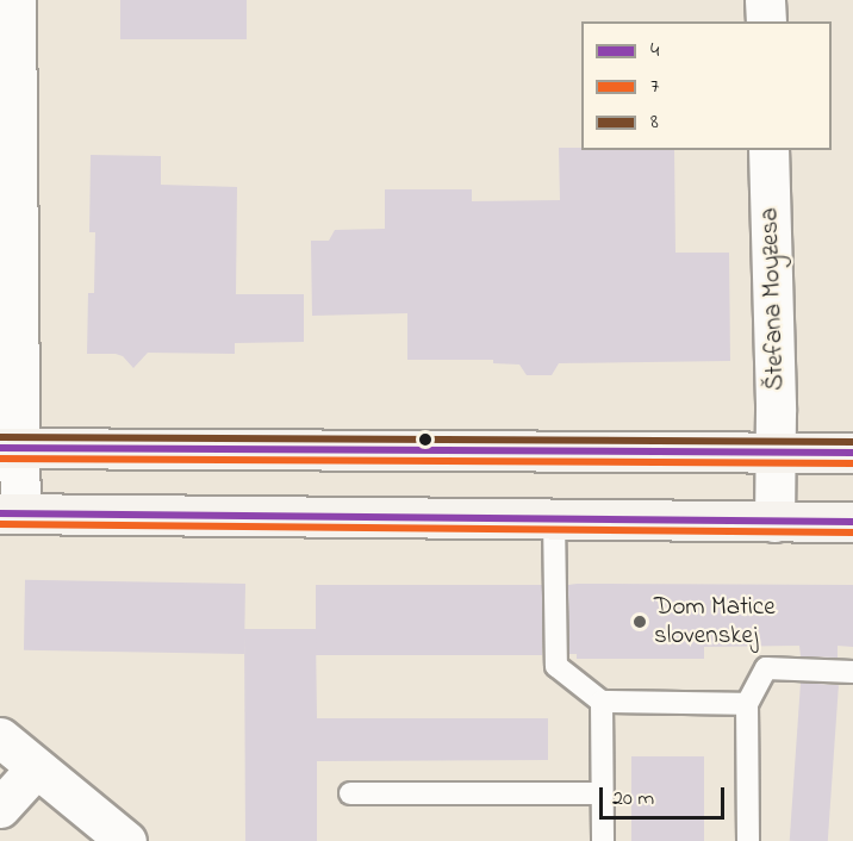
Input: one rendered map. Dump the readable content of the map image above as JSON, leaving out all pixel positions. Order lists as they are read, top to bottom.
{
  "streets": {
    "street": ["Štefana Moyzesa"]
  },
  "places": ["Dom Matice slovenskej"],
  "lines": ["transit line 8", "transit line 4", "transit line 7"],
  "legend": ["4", "7", "8"],
  "scale_bar": "20 m"
}
